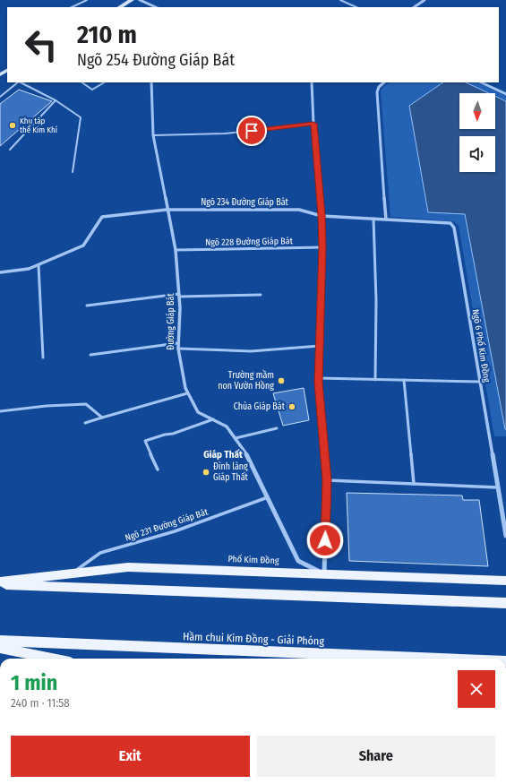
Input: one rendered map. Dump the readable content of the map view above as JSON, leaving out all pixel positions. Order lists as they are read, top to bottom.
{
  "streets": {
    "main road": ["Phố Kim Đồng", "Hầm chui Kim Đồng - Giải Phóng"],
    "street": ["Ngõ 234 Đường Giáp Bát", "Đường Giáp Bát", "Ngõ 6 Phố Kim Đồng"],
    "lane": ["Ngõ 228 Đường Giáp Bát", "Ngõ 231 Đường Giáp Bát"]
  },
  "crossings": [
    ["Ngõ 234 Đường Giáp Bát", "Đường Giáp Bát"],
    ["Ngõ 234 Đường Giáp Bát", "Ngõ 6 Phố Kim Đồng"],
    ["Ngõ 228 Đường Giáp Bát", "Đường Giáp Bát"],
    ["Đường Giáp Bát", "Ngõ 231 Đường Giáp Bát"],
    ["Đường Giáp Bát", "Phố Kim Đồng"],
    ["Ngõ 231 Đường Giáp Bát", "Phố Kim Đồng"]
  ],
  "districts": ["Giáp Thất"],
  "places": [
    "Khu tập thể Kim Khí",
    "Trường mầm non Vườn Hồng",
    "Chùa Giáp Bát",
    "Đình làng Giáp Thất"
  ],
  "north": "bottom",
  "page": {
    "turn": ["210 m", "Ngõ 254 Đường Giáp Bát"],
    "heading": ["1 min", "240 m · 11:58"],
    "buttons": ["Exit", "Share"]
  }
}
